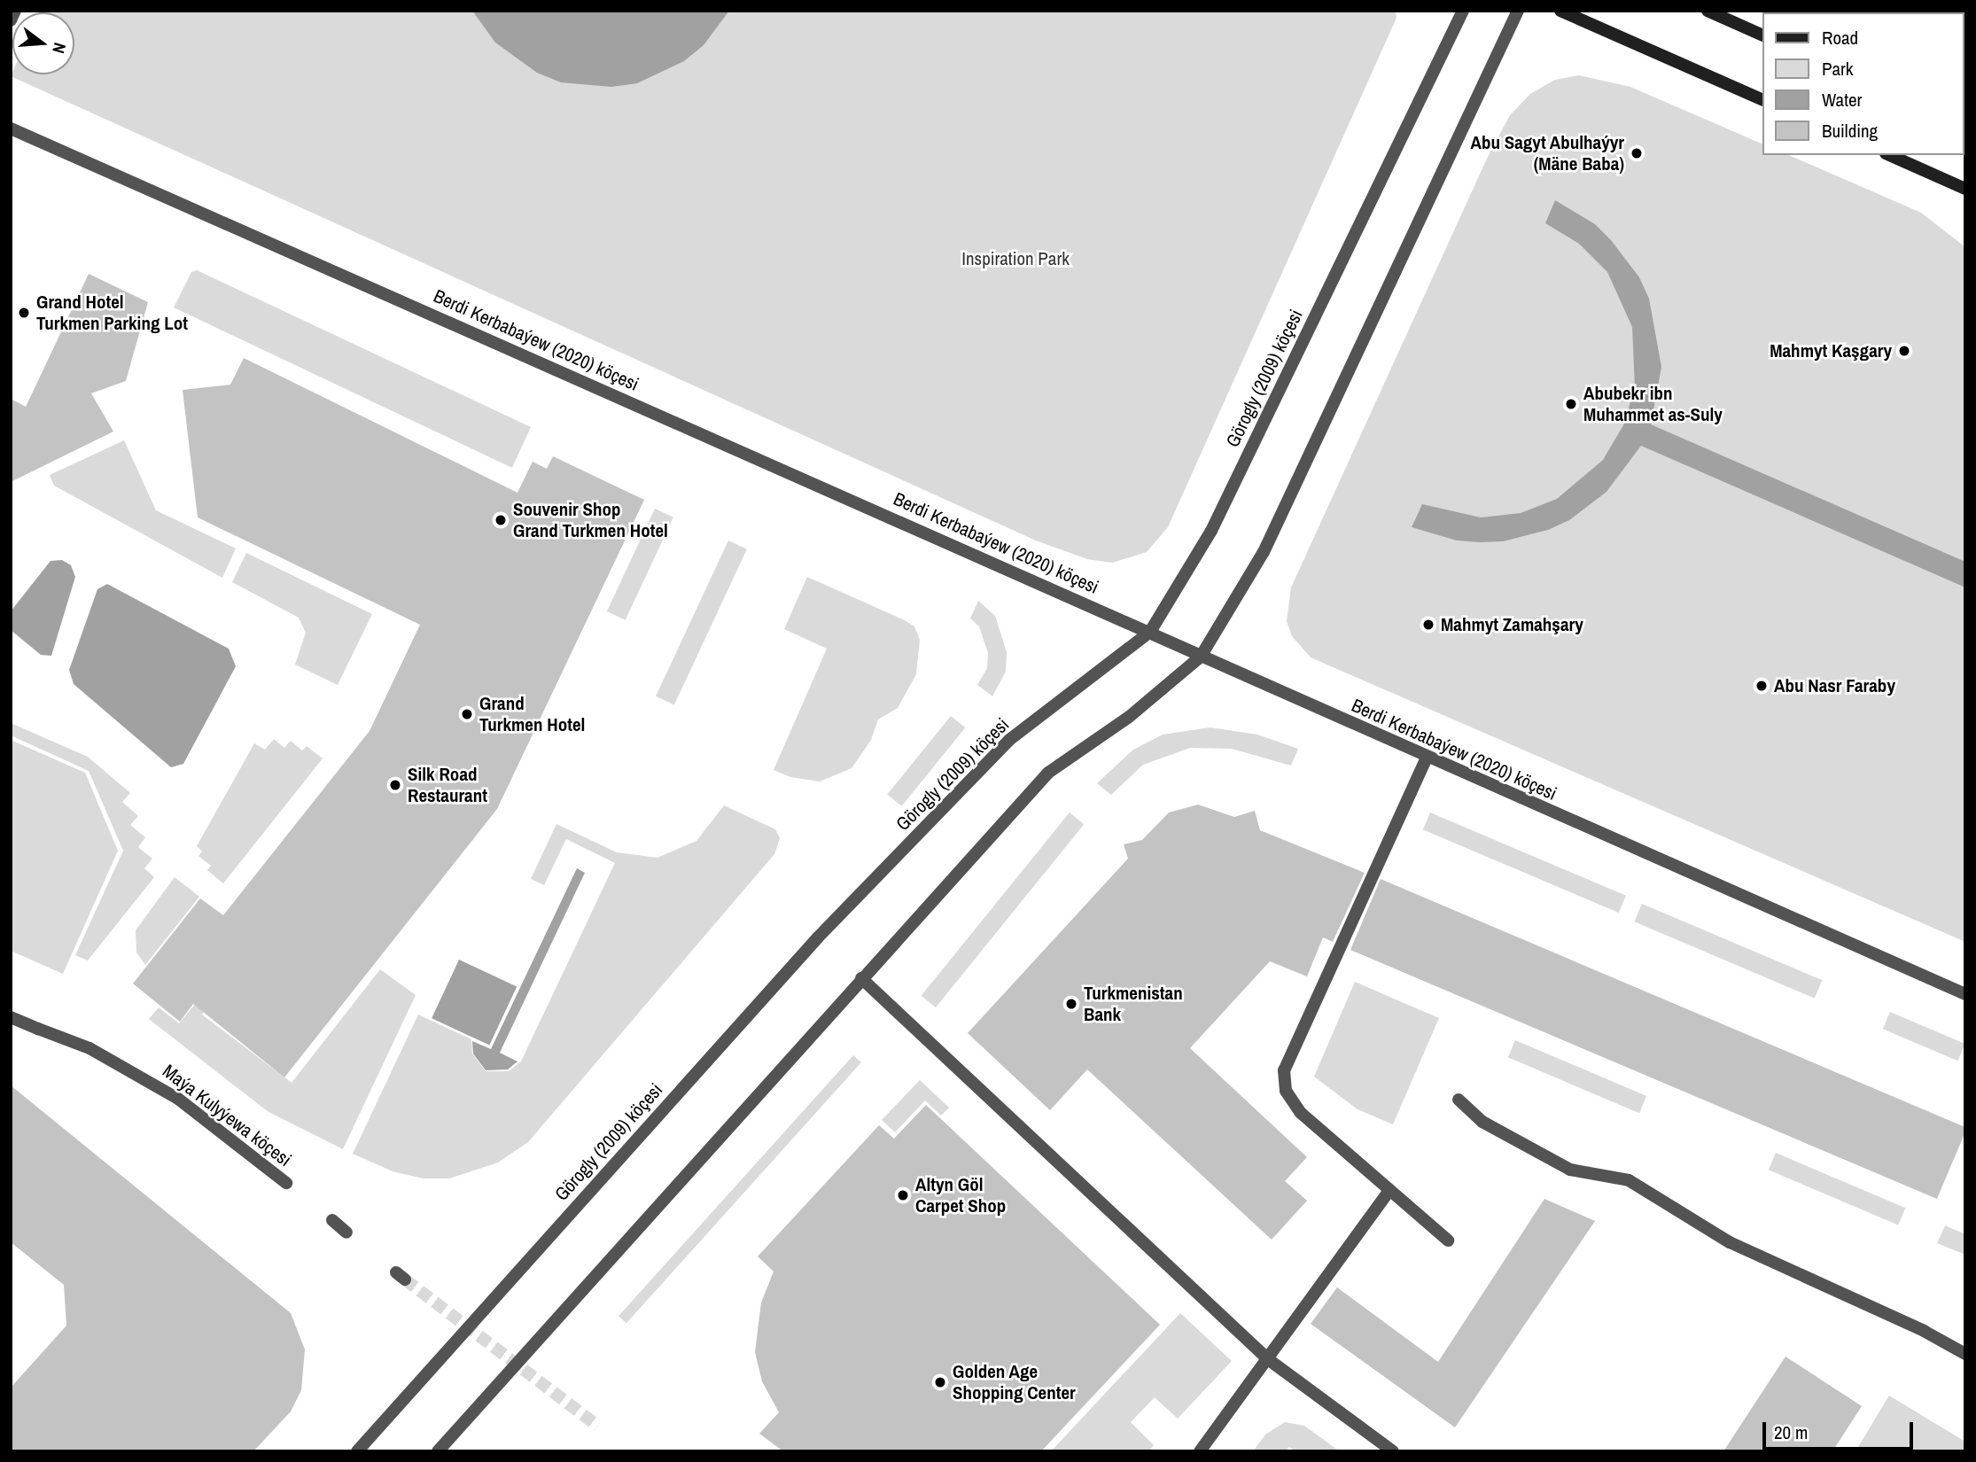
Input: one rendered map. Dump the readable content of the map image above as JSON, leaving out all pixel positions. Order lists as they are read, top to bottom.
{
  "streets": {
    "street": ["Berdi Kerbabaýew (2020) köçesi", "Görogly (2009) köçesi", "Maýa Kulyýewa köçesi"]
  },
  "crossings": [
    ["Berdi Kerbabaýew (2020) köçesi", "Görogly (2009) köçesi"]
  ],
  "parks": ["Inspiration Park"],
  "places": [
    "Abu Sagyt Abulhaýyr (Mäne Baba)",
    "Grand Hotel Turkmen Parking Lot",
    "Mahmyt Kaşgary",
    "Abubekr ibn Muhammet as-Suly",
    "Souvenir Shop Grand Turkmen Hotel",
    "Mahmyt Zamahşary",
    "Abu Nasr Faraby",
    "Grand Turkmen Hotel",
    "Silk Road Restaurant",
    "Turkmenistan Bank",
    "Altyn Göl Carpet Shop",
    "Golden Age Shopping Center"
  ],
  "legend": [
    "Road",
    "Park",
    "Water",
    "Building"
  ],
  "scale_bar": "20 m",
  "north": "right"
}
